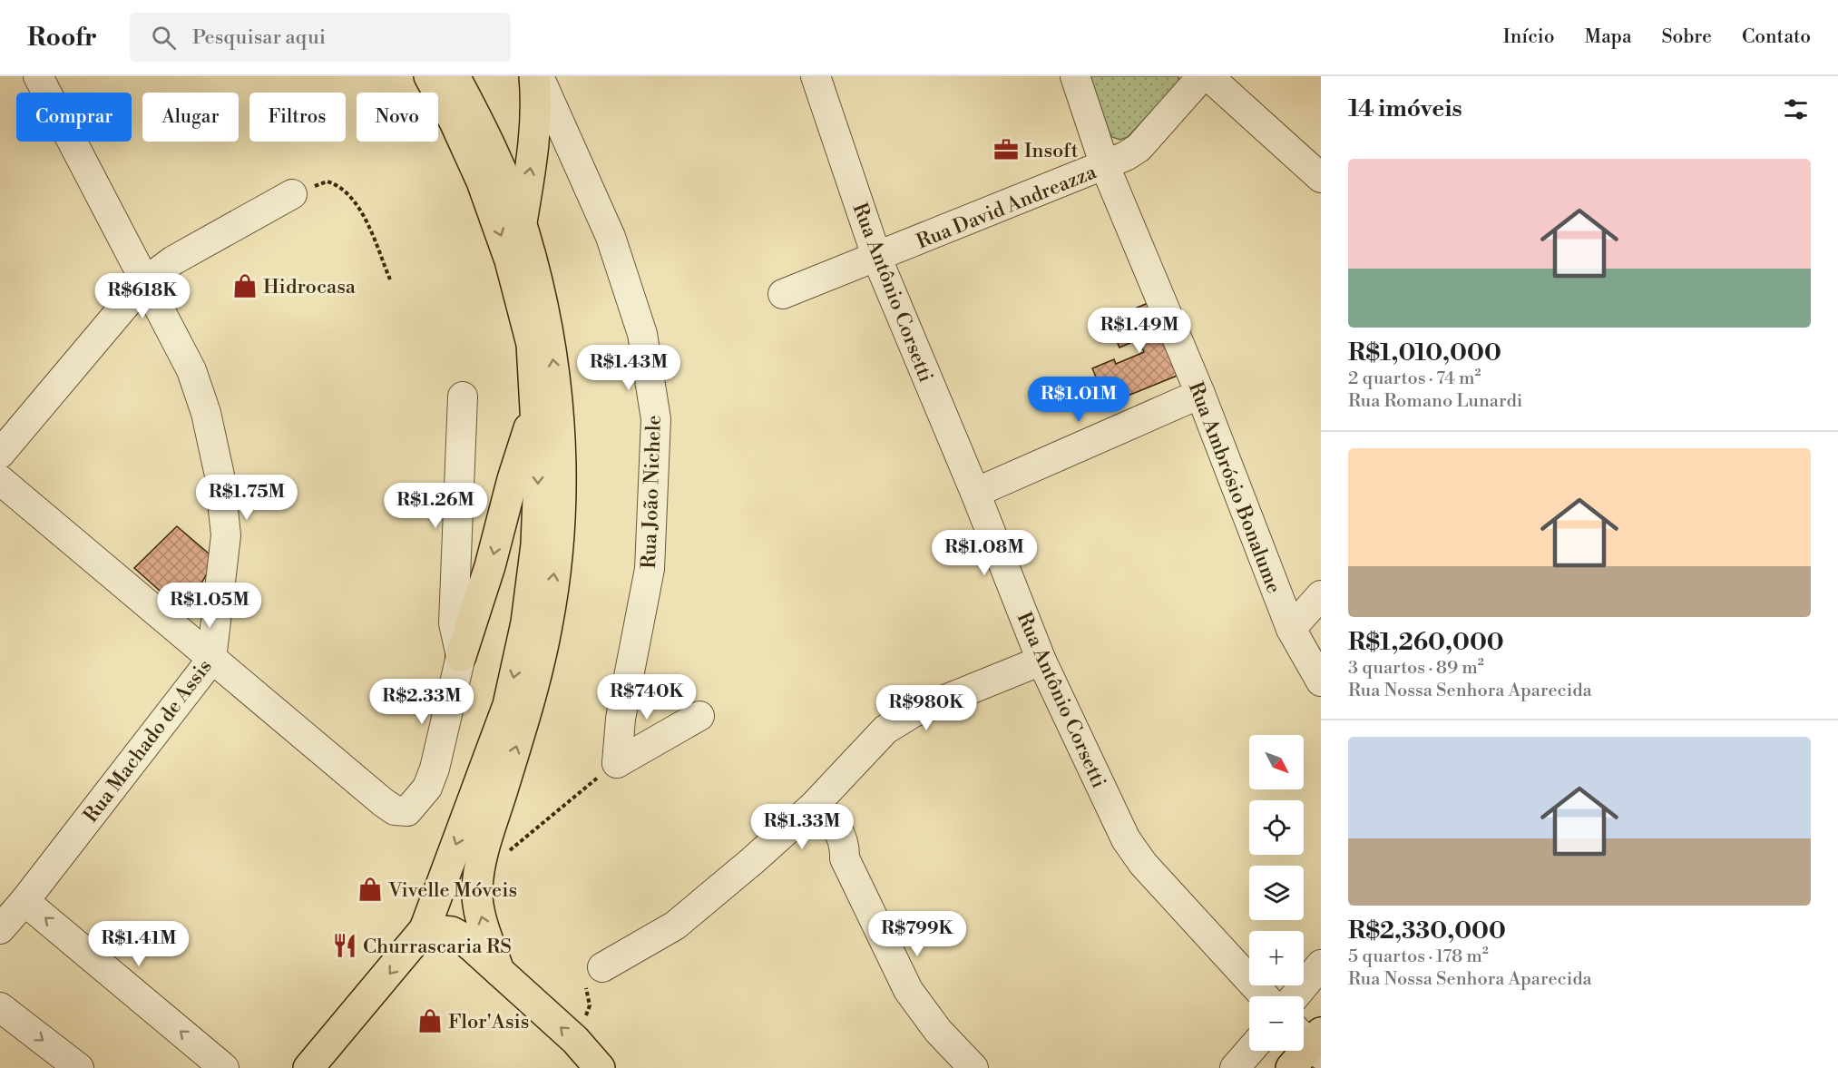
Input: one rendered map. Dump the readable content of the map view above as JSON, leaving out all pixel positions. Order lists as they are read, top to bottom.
{
  "streets": {
    "street": [
      "Rua David Andreazza",
      "Rua Antônio Corsetti",
      "Rua Ambrósio Bonalume",
      "Rua João Nichele",
      "Rua Machado de Assis"
    ]
  },
  "crossings": [
    ["Rua David Andreazza", "Rua Antônio Corsetti"],
    ["Rua David Andreazza", "Rua Ambrósio Bonalume"]
  ],
  "places": {
    "office": ["Insoft"],
    "shop": ["Hidrocasa", "Vivelle Móveis", "Flor'Asis"],
    "restaurant": ["Churrascaria RS"]
  },
  "north": "bottom right",
  "page": {
    "header": "Roofr",
    "search": "Pesquisar aqui",
    "nav": [
      "Início",
      "Mapa",
      "Sobre",
      "Contato"
    ],
    "heading": "14 imóveis",
    "chip": [
      "Comprar",
      "Alugar",
      "Filtros",
      "Novo"
    ],
    "list": [
      {
        "name": "R$1,010,000",
        "note": "2 quartos · 74 m² · Rua Romano Lunardi"
      },
      {
        "name": "R$1,260,000",
        "note": "3 quartos · 89 m² · Rua Nossa Senhora Aparecida"
      },
      {
        "name": "R$2,330,000",
        "note": "5 quartos · 178 m² · Rua Nossa Senhora Aparecida"
      }
    ],
    "price": [
      "R$618K",
      "R$1.49M",
      "R$1.43M",
      "R$1.01M",
      "R$1.75M",
      "R$1.26M",
      "R$1.08M",
      "R$1.05M",
      "R$740K",
      "R$2.33M",
      "R$980K",
      "R$1.33M",
      "R$799K",
      "R$1.41M"
    ],
    "map_buttons": ["+", "−"]
  }
}
